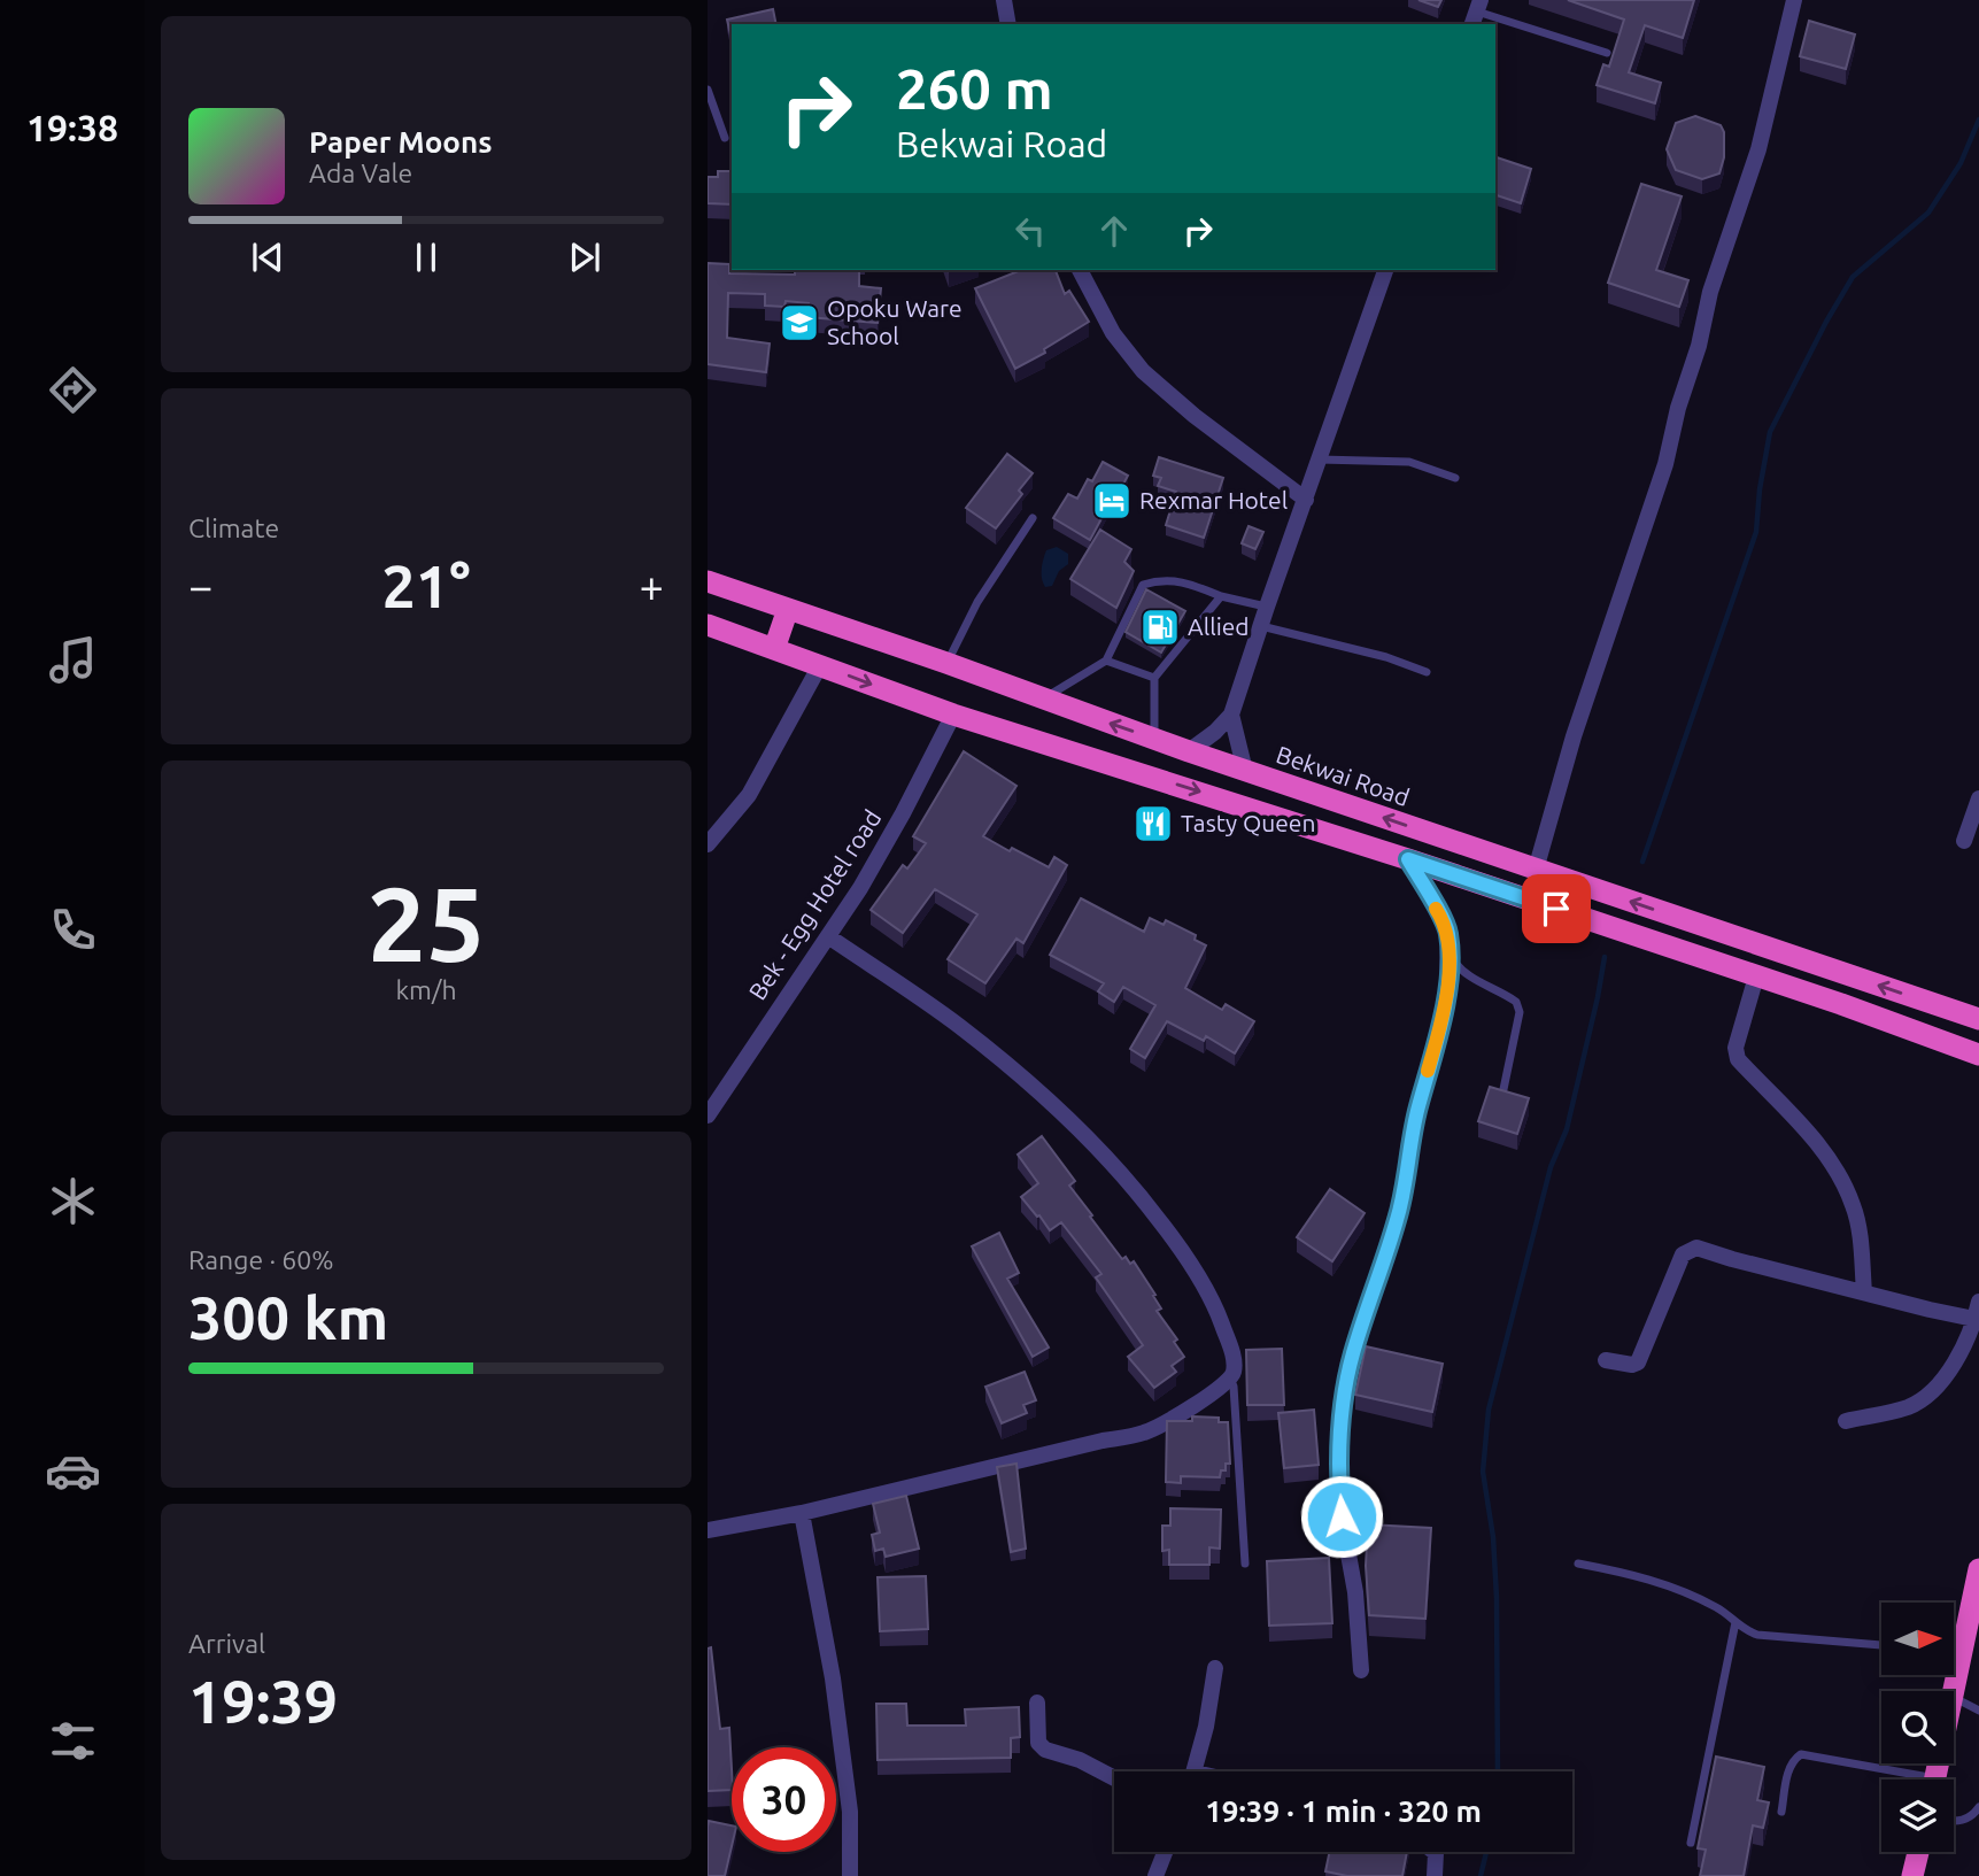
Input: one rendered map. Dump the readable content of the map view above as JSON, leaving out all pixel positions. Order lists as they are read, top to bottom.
{
  "streets": {
    "highway": ["Bekwai Road"],
    "street": ["Bek - Egg Hotel road"]
  },
  "places": {
    "school or university": ["Opoku Ware School"],
    "hotel": ["Rexmar Hotel"],
    "fuel station": ["Allied"],
    "restaurant": ["Tasty Queen"]
  },
  "north": "right",
  "page": {
    "tabs": "19:38",
    "turn": ["260 m", "Bekwai Road"],
    "song": ["Paper Moons", "Ada Vale"],
    "tile": [
      "Climate",
      ["25", "km/h"],
      ["Range · 60%", "300 km"],
      ["Arrival", "19:39"]
    ],
    "heat": ["−", "21°", "+"],
    "limit": "30",
    "trip": "19:39 · 1 min · 320 m"
  }
}
